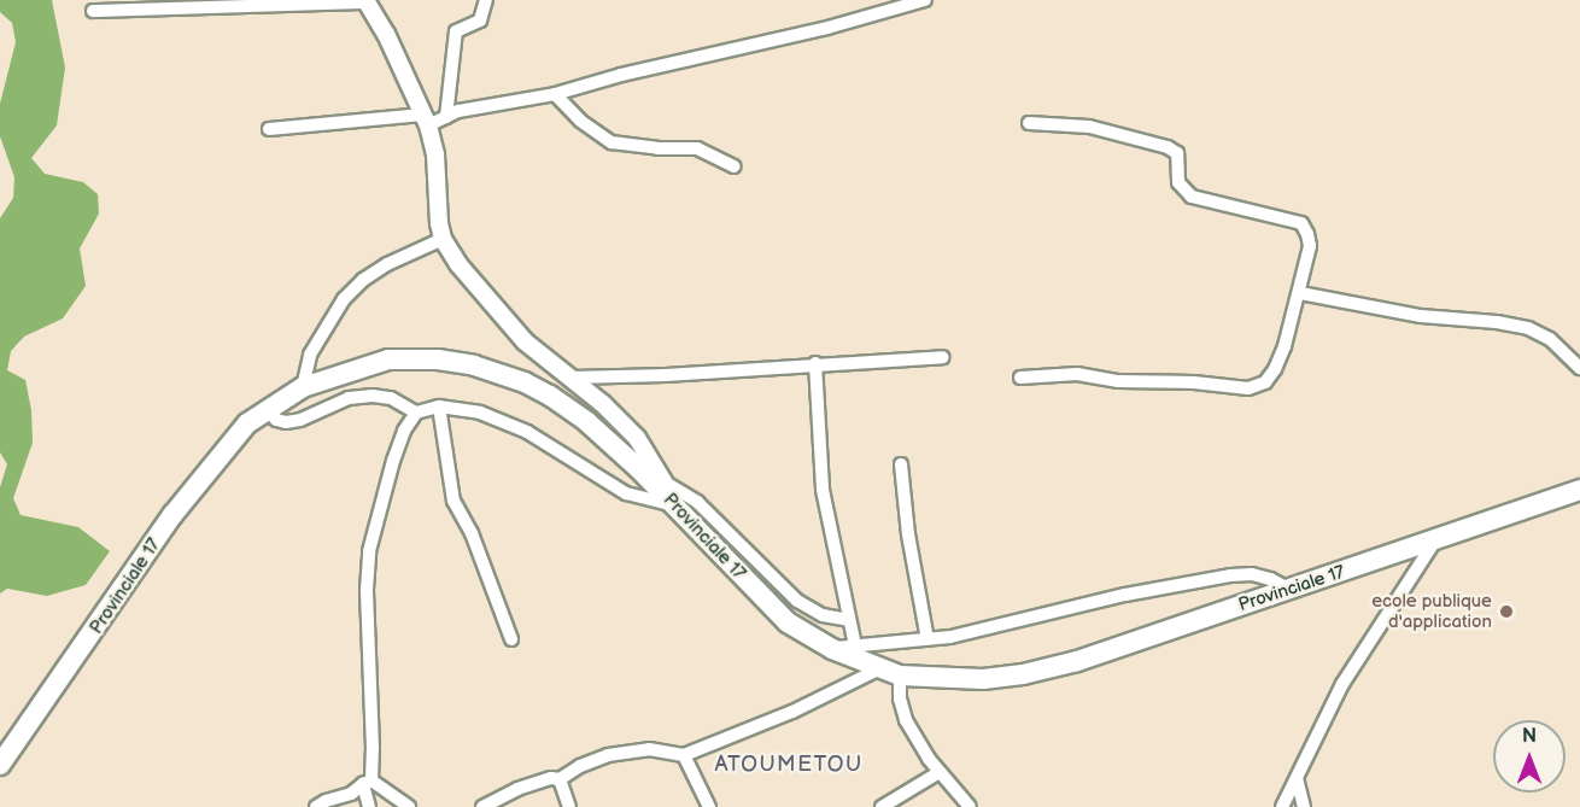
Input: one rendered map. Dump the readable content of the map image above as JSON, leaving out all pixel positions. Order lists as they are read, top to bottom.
{
  "streets": {
    "main road": ["Provinciale 17"]
  },
  "districts": ["ATOUMETOU"],
  "places": ["ecole publique d'application"],
  "north": "top"
}
